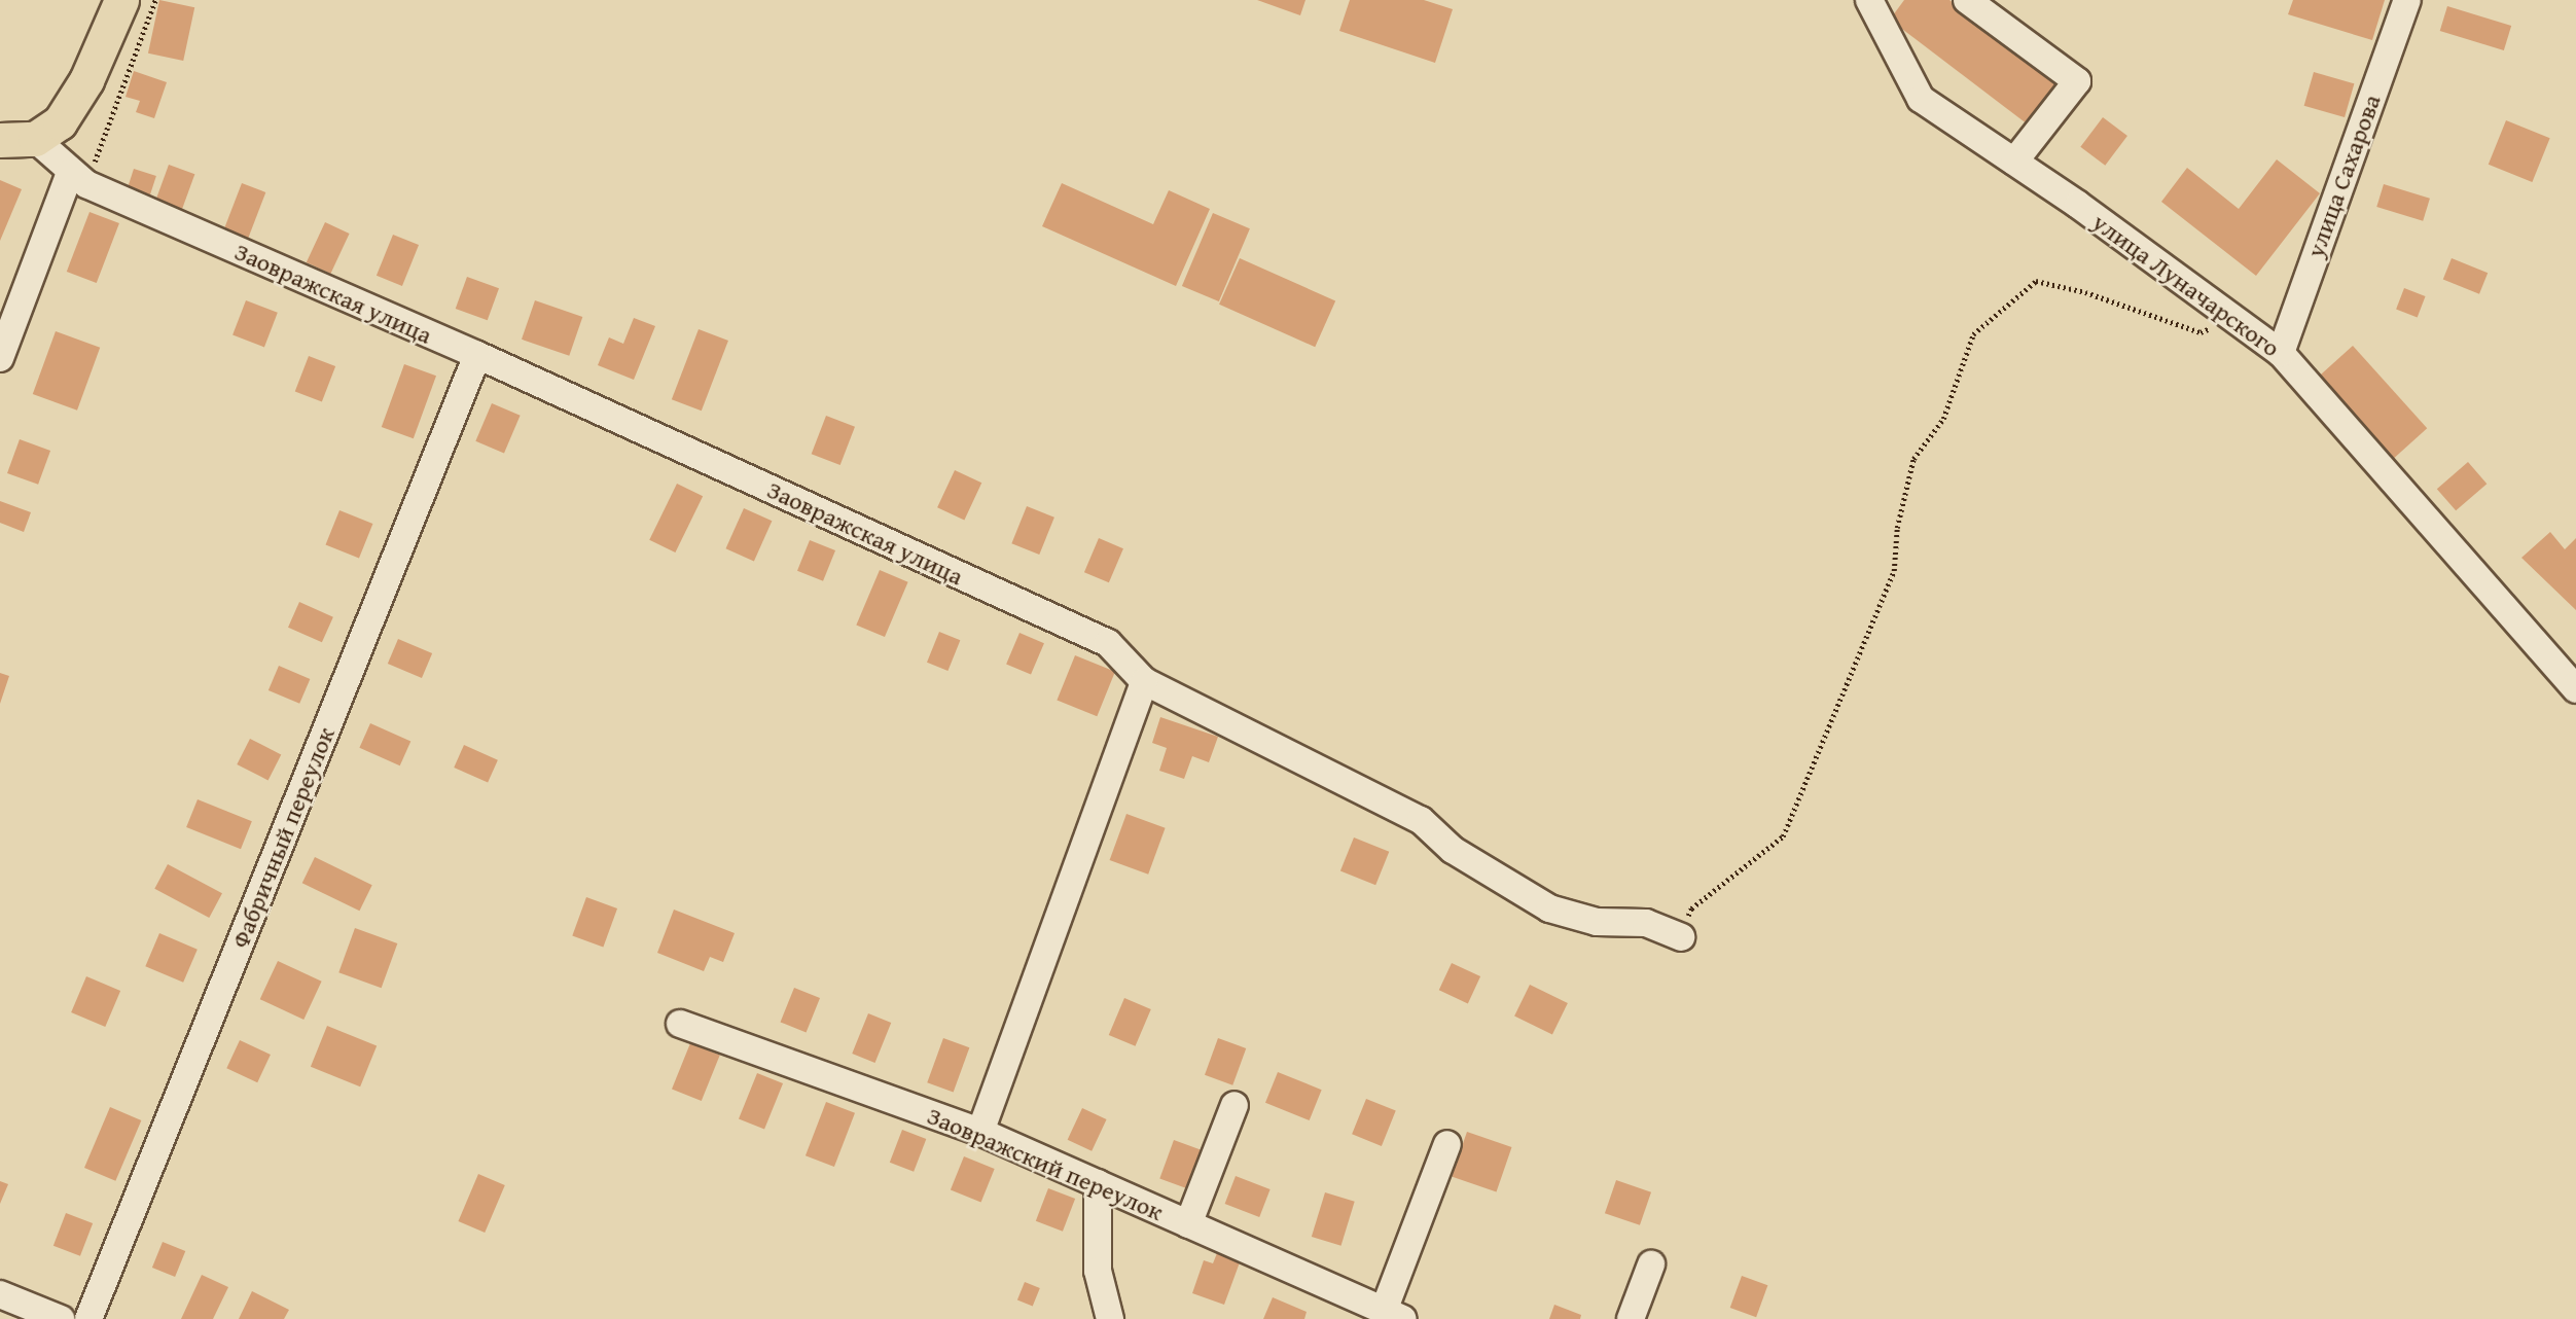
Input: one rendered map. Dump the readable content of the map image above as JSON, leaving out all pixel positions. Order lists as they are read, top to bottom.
{
  "streets": {
    "street": [
      "улица Сахарова",
      "улица Луначарского",
      "Заовражская улица",
      "Фабричный переулок",
      "Заовражский переулок"
    ]
  },
  "crossings": [
    ["улица Сахарова", "улица Луначарского"],
    ["Заовражская улица", "Фабричный переулок"]
  ]
}
